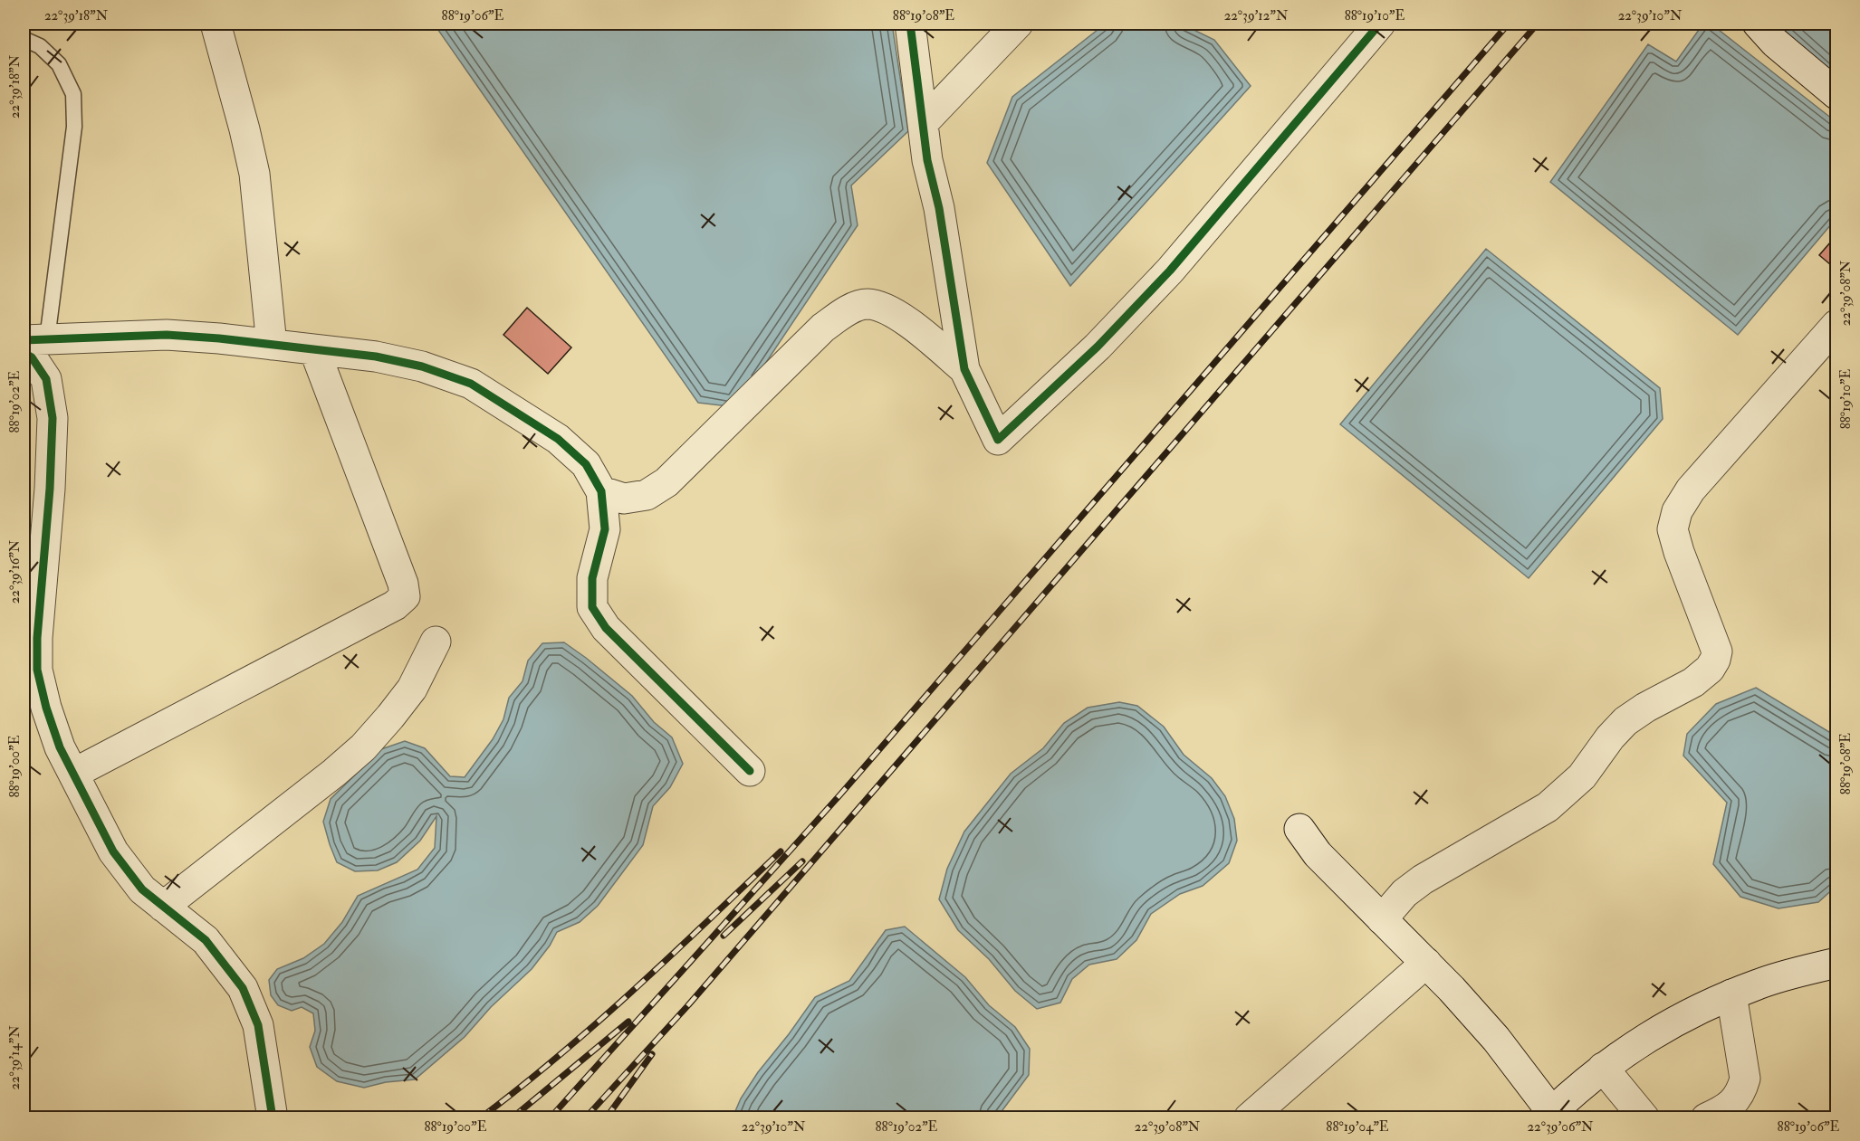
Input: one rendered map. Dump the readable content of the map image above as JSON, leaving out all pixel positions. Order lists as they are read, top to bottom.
{
  "coordinates": [
    "22°39'18\"N",
    "88°19'06\"E",
    "88°19'08\"E",
    "22°39'12\"N",
    "88°19'10\"E",
    "22°39'10\"N",
    "22°39'08\"N",
    "88°19'02\"E",
    "22°39'16\"N",
    "88°19'00\"E",
    "22°39'14\"N",
    "88°19'04\"E",
    "22°39'06\"N"
  ]
}
